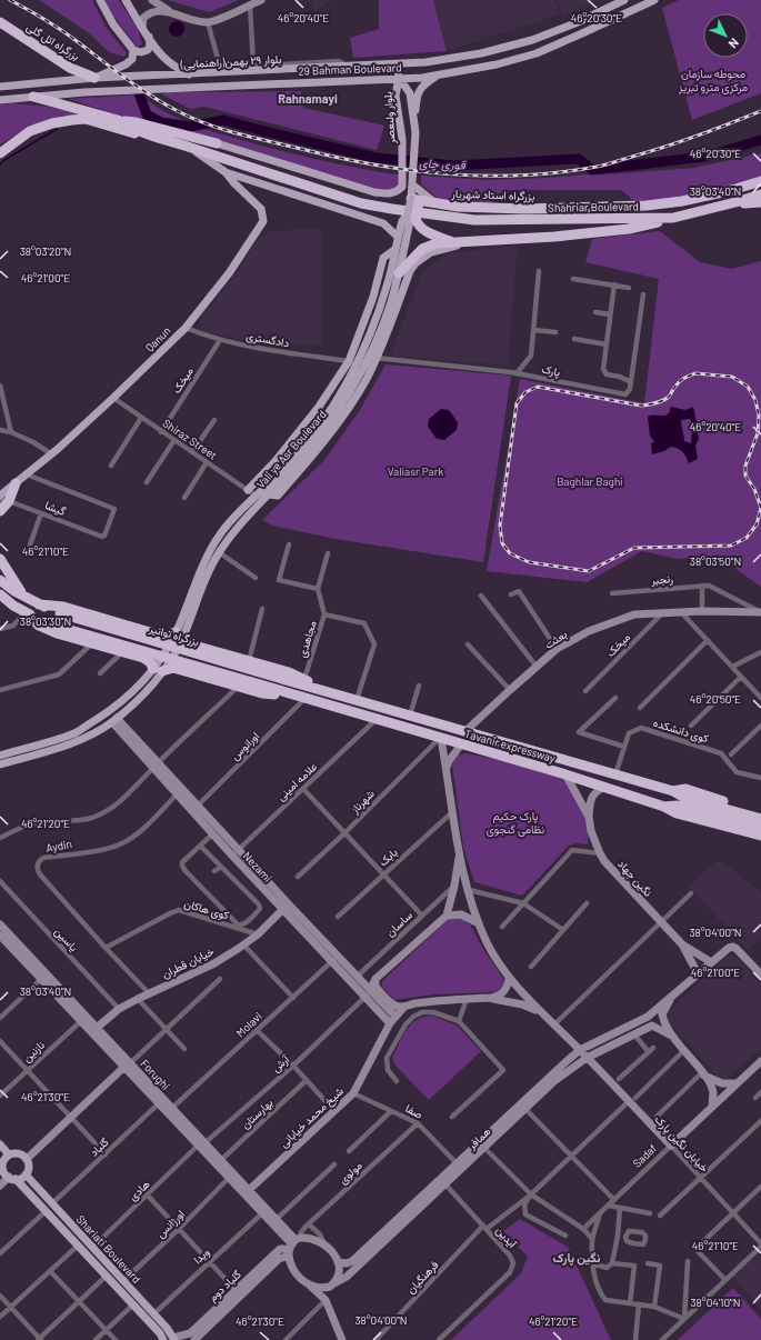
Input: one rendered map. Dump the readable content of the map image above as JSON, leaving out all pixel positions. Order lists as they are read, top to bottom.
{
  "streets": {
    "highway": [
      "بزرگراه ائل گلی",
      "بزرگراه استاد شهریار",
      "Shahriar Boulevard",
      "بزرگراه توانیر",
      "Tavanir expressway"
    ],
    "main road": [
      "بلوار ٢٩ بهمن(راهنمایی)",
      "29 Bahman Boulevard",
      "بلوار ولىعصر",
      "Qanun",
      "Vali ye Asr Boulevard",
      "بعثت",
      "Nezami",
      "نگین جهاد",
      "خیابان قطران",
      "Forughi",
      "شیخ محمد خیابانی",
      "همافر",
      "خیابان نگین پارک",
      "Sadaf",
      "Shariati Boulevard",
      "گلباد دوم"
    ],
    "street": [
      "دادگستری",
      "پارک",
      "میخک",
      "Shiraz Street",
      "گیشا",
      "رنجبر",
      "مجاهدی",
      "کوی دانشکده",
      "اورانوس",
      "علامه امینی",
      "شهرناز",
      "Aydin",
      "بابک",
      "کوی هاکان",
      "ساسان",
      "یاسین",
      "Molavi",
      "نازنین",
      "آرش",
      "صفا",
      "بهارستان",
      "گلباد",
      "مولوی",
      "هادی",
      "اورژانس",
      "آیدین",
      "ویدا",
      "فرهنگیان"
    ]
  },
  "crossings": [
    ["بزرگراه ائل گلی", "بلوار ٢٩ بهمن(راهنمایی)"],
    ["29 Bahman Boulevard", "بلوار ولىعصر"],
    ["بلوار ولىعصر", "بزرگراه استاد شهریار"],
    ["Qanun", "دادگستری"],
    ["Qanun", "Shiraz Street"],
    ["Qanun", "گیشا"],
    ["دادگستری", "میخک"],
    ["پارک", "Vali ye Asr Boulevard"],
    ["میخک", "Shiraz Street"],
    ["میخک", "بعثت"],
    ["Shiraz Street", "Vali ye Asr Boulevard"],
    ["Vali ye Asr Boulevard", "Nezami"],
    ["رنجبر", "بعثت"],
    ["بزرگراه توانیر", "Tavanir expressway"],
    ["بعثت", "Tavanir expressway"],
    ["کوی دانشکده", "Tavanir expressway"],
    ["اورانوس", "Tavanir expressway"],
    ["اورانوس", "Nezami"],
    ["Tavanir expressway", "علامه امینی"],
    ["Tavanir expressway", "شهرناز"],
    ["علامه امینی", "Nezami"],
    ["Aydin", "Nezami"],
    ["Aydin", "کوی هاکان"],
    ["Aydin", "خیابان قطران"],
    ["Nezami", "ساسان"],
    ["Nezami", "خیابان قطران"],
    ["Nezami", "Molavi"],
    ["Nezami", "آرش"],
    ["Nezami", "شیخ محمد خیابانی"],
    ["کوی هاکان", "خیابان قطران"],
    ["یاسین", "خیابان قطران"],
    ["خیابان قطران", "Forughi"],
    ["Molavi", "Forughi"],
    ["نازنین", "Forughi"],
    ["آرش", "Forughi"],
    ["آرش", "هادی"],
    ["Forughi", "بهارستان"],
    ["Forughi", "شیخ محمد خیابانی"],
    ["Forughi", "همافر"],
    ["Forughi", "گلباد"],
    ["Forughi", "مولوی"],
    ["Forughi", "هادی"],
    ["Forughi", "اورژانس"],
    ["Forughi", "ویدا"],
    ["Forughi", "گلباد دوم"],
    ["صفا", "شیخ محمد خیابانی"],
    ["صفا", "همافر"],
    ["صفا", "مولوی"],
    ["همافر", "خیابان نگین پارک"],
    ["همافر", "مولوی"],
    ["همافر", "آیدین"],
    ["همافر", "گلباد دوم"],
    ["خیابان نگین پارک", "Sadaf"],
    ["خیابان نگین پارک", "فرهنگیان"],
    ["گلباد", "Shariati Boulevard"],
    ["مولوی", "گلباد دوم"],
    ["هادی", "Shariati Boulevard"],
    ["اورژانس", "Shariati Boulevard"],
    ["آیدین", "فرهنگیان"],
    ["Shariati Boulevard", "ویدا"],
    ["Shariati Boulevard", "گلباد دوم"]
  ],
  "districts": ["Rahnamayi", "نگین پارک"],
  "water": ["قوری چای"],
  "parks": [
    "محوطه سازمان مرکزی مترو تبریز",
    "Valiasr Park",
    "Baghlar Baghi",
    "پارک حکیم نظامی گنجوی"
  ],
  "north": "bottom right",
  "coordinates": [
    "46°20'40\"E",
    "46°20'30\"E",
    "38°03'40\"N",
    "38°03'20\"N",
    "46°21'00\"E",
    "46°21'10\"E",
    "38°03'50\"N",
    "38°03'30\"N",
    "46°20'50\"E",
    "46°21'20\"E",
    "38°04'00\"N",
    "46°21'30\"E",
    "38°04'10\"N"
  ]
}
